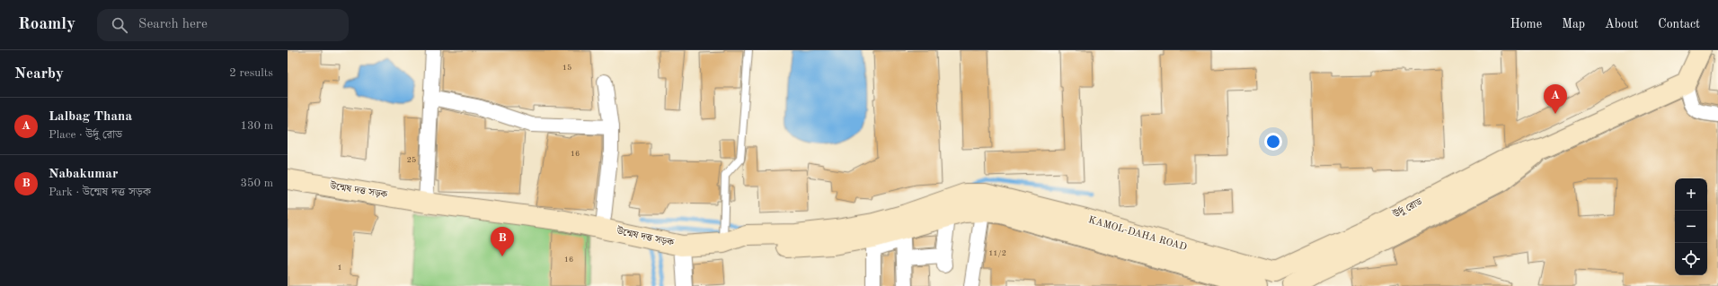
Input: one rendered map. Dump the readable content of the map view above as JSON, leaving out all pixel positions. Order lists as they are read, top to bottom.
{
  "streets": {
    "main road": ["উন্মেষ দত্ত সড়ক", "উর্দু রোড", "KAMOL-DAHA ROAD"]
  },
  "crossings": [
    ["উন্মেষ দত্ত সড়ক", "KAMOL-DAHA ROAD"],
    ["উর্দু রোড", "KAMOL-DAHA ROAD"]
  ],
  "house_numbers": [
    "15",
    "16",
    "25",
    "11/2",
    "16",
    "1"
  ],
  "page": {
    "header": "Roamly",
    "search": "Search here",
    "nav": [
      "Home",
      "Map",
      "About",
      "Contact"
    ],
    "heading": ["Nearby", "2 results"],
    "pins": ["A", "B"],
    "list": [
      {
        "mark": "A",
        "name": "Lalbag Thana",
        "note": "Place · উর্দু রোড",
        "value": "130 m"
      },
      {
        "mark": "B",
        "name": "Nabakumar",
        "note": "Park · উন্মেষ দত্ত সড়ক",
        "value": "350 m"
      }
    ],
    "map_buttons": ["+", "−"]
  }
}
